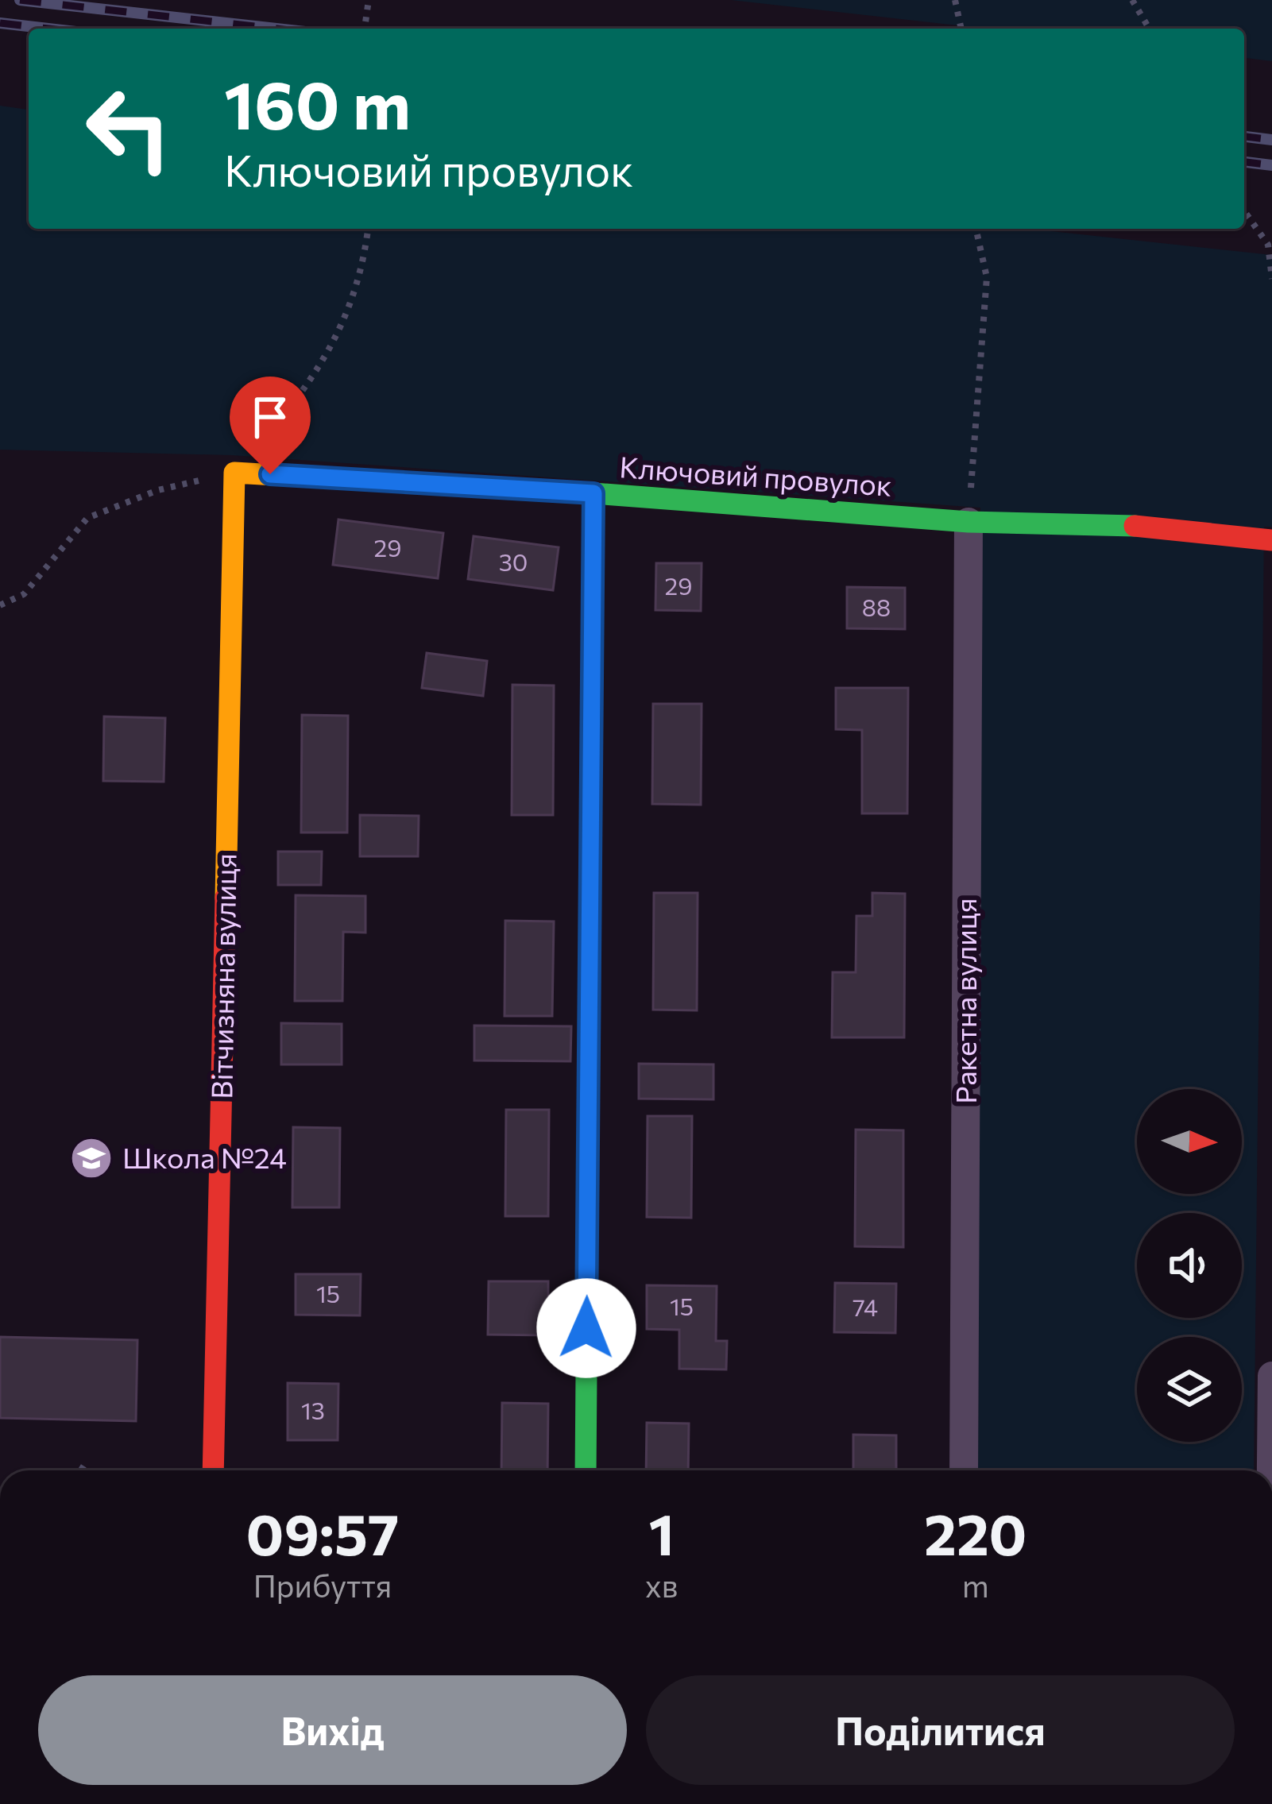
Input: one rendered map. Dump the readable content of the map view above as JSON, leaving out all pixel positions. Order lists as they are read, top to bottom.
{
  "streets": {
    "street": ["Ключовий провулок", "Вітчизняна вулиця", "Ракетна вулиця"]
  },
  "crossings": [
    ["Ключовий провулок", "Вітчизняна вулиця"],
    ["Ключовий провулок", "Ракетна вулиця"]
  ],
  "places": {
    "school or university": ["Школа №24"]
  },
  "house_numbers": [
    "29",
    "30",
    "29",
    "88",
    "15",
    "15",
    "74",
    "13"
  ],
  "north": "right",
  "page": {
    "turn": ["160 m", "Ключовий провулок"],
    "eta": [
      "09:57",
      "Прибуття",
      "1",
      "хв",
      "220",
      "m"
    ],
    "buttons": ["Вихід", "Поділитися"]
  }
}
